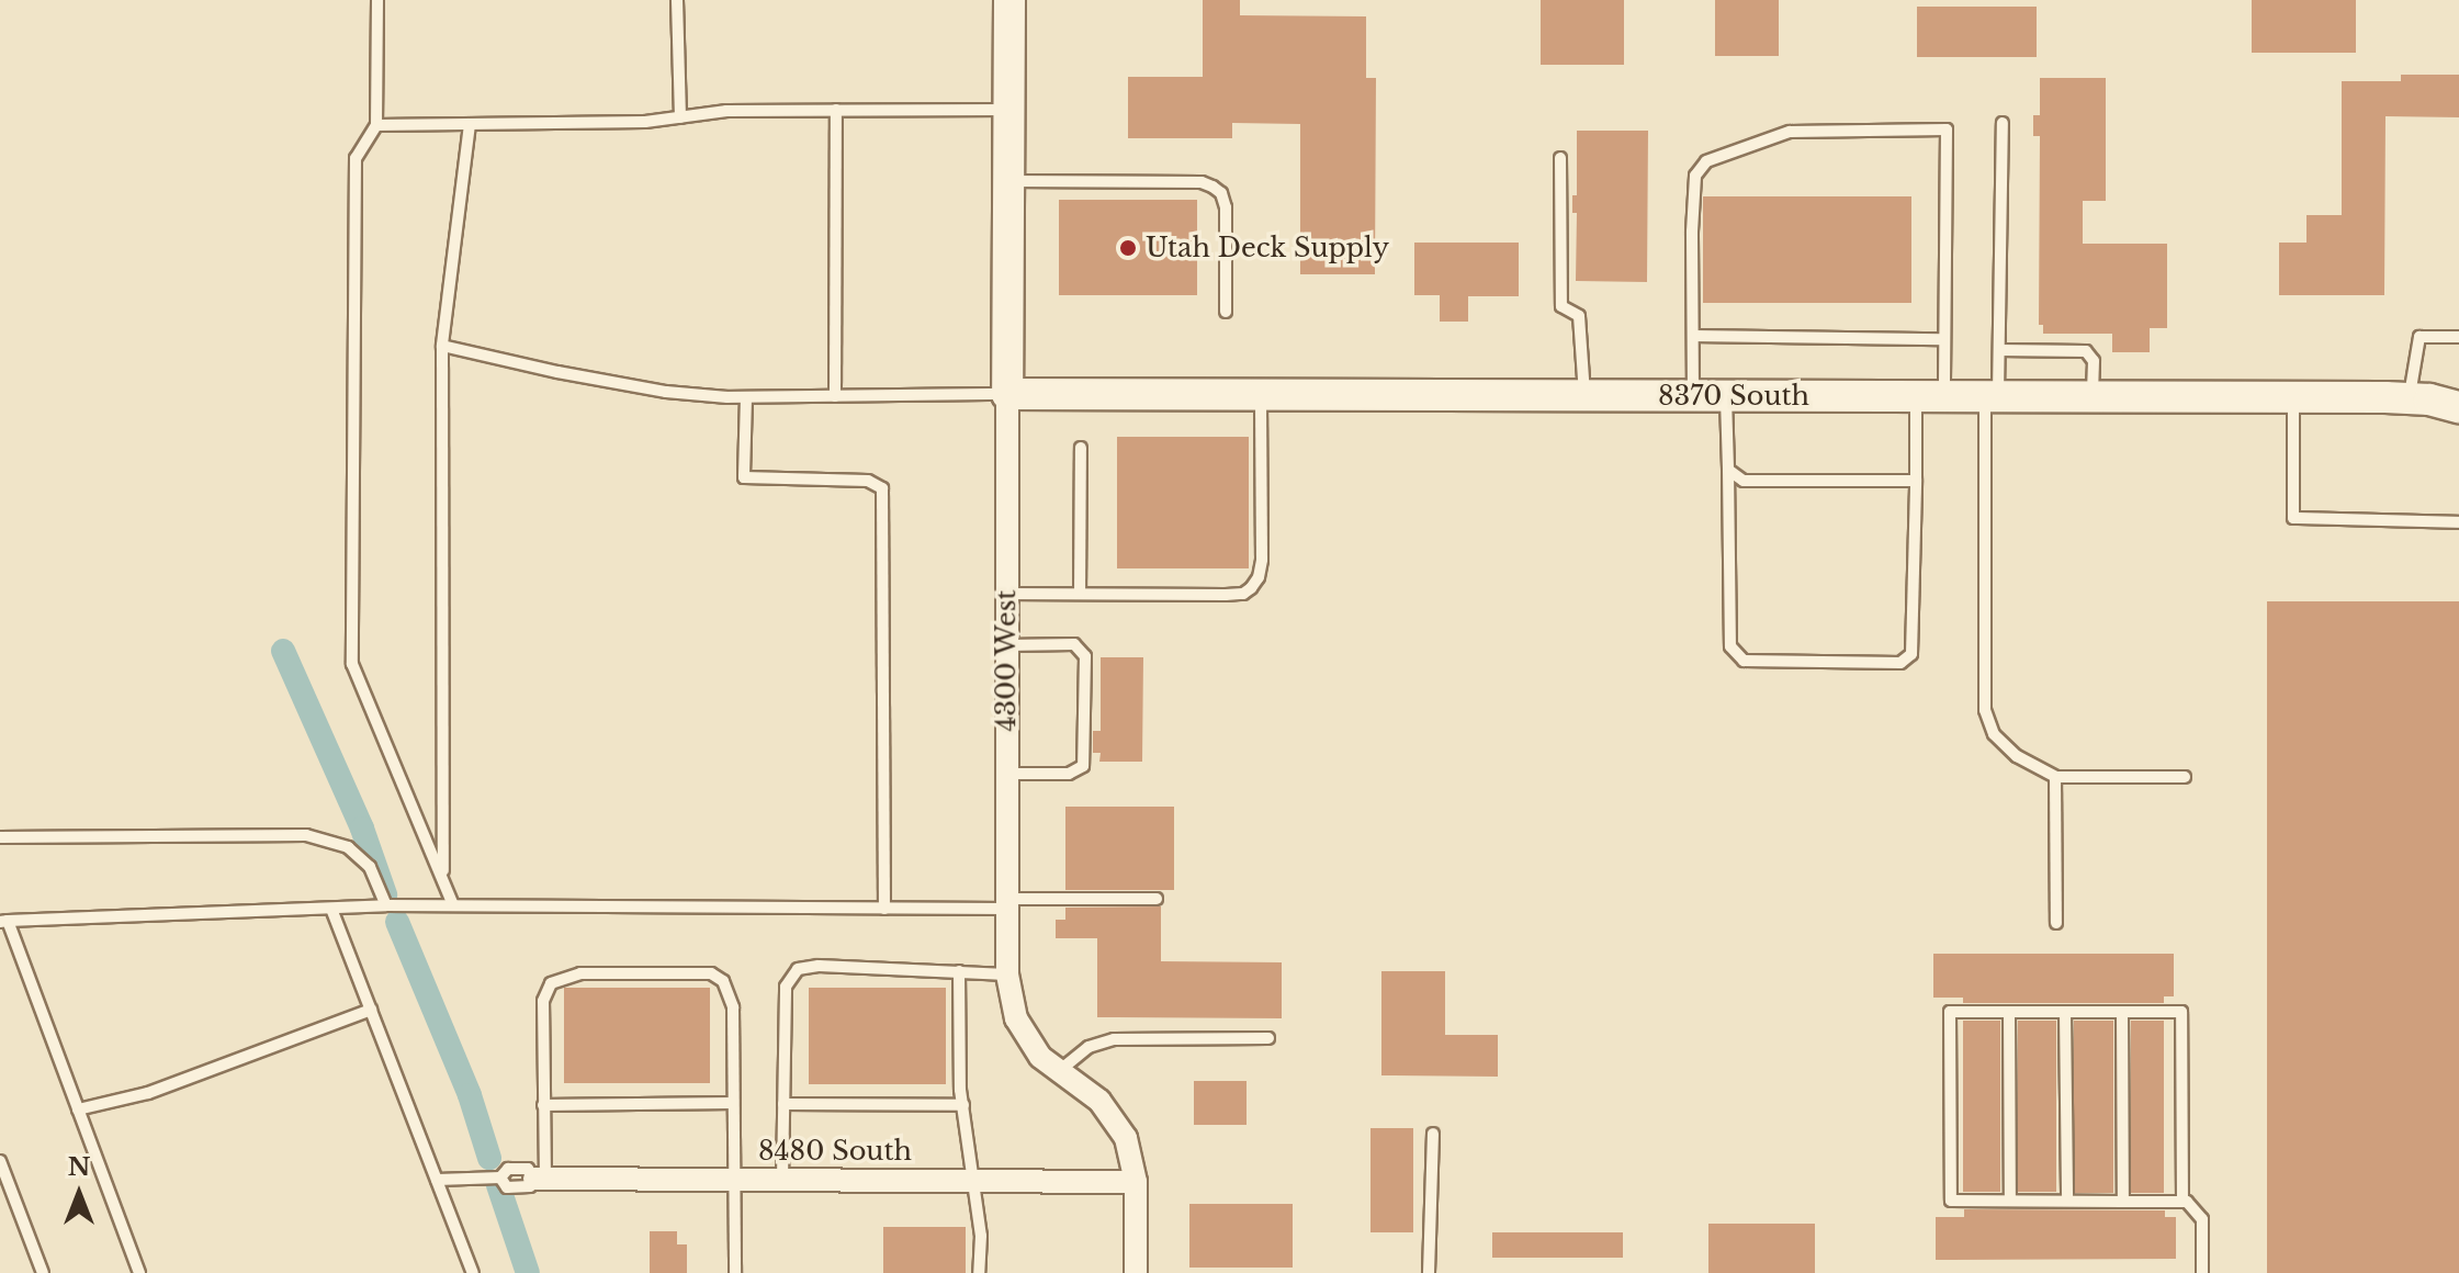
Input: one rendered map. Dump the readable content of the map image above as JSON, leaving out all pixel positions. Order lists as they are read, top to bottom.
{
  "streets": {
    "street": ["8370 South", "4300 West", "8480 South"]
  },
  "crossings": [
    ["8370 South", "4300 West"],
    ["4300 West", "8480 South"]
  ],
  "places": ["Utah Deck Supply"],
  "north": "top"
}
